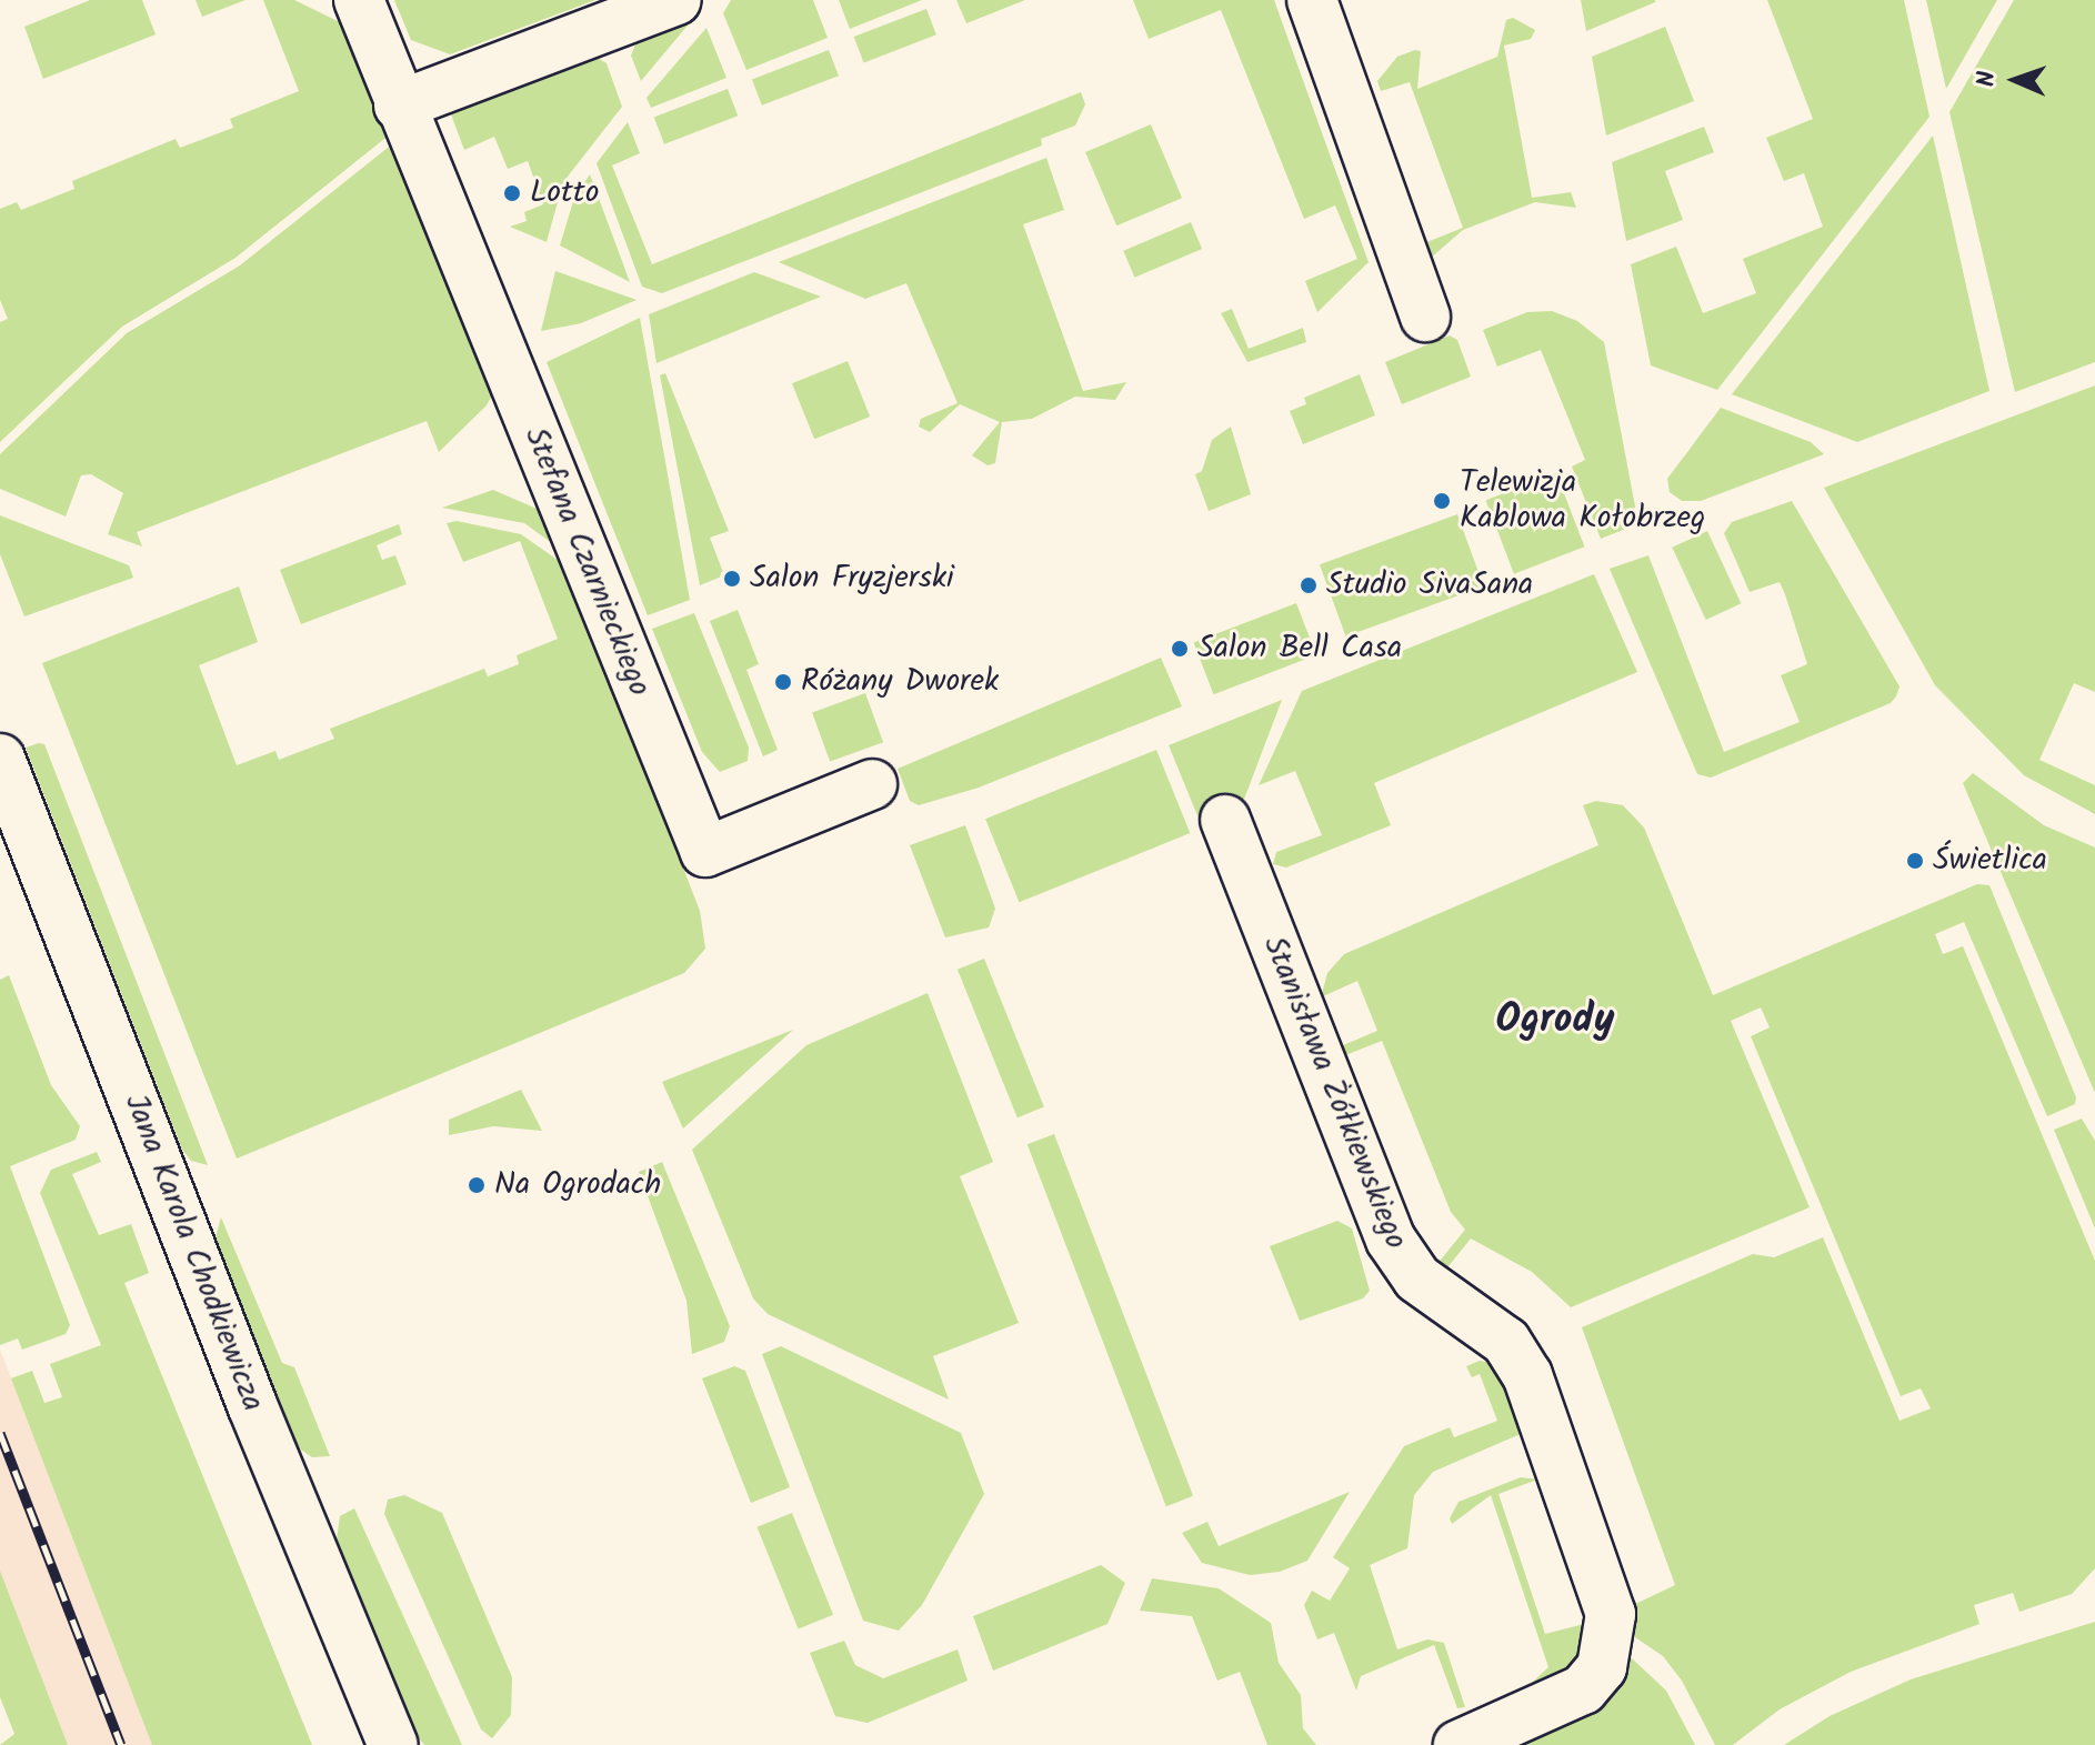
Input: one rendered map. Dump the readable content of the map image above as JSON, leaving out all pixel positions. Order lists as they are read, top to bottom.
{
  "streets": {
    "street": ["Stefana Czarnieckiego", "Stanisława Żółkiewskiego", "Jana Karola Chodkiewicza"]
  },
  "districts": ["Ogrody"],
  "places": [
    "Lotto",
    "Telewizja Kablowa Kołobrzeg",
    "Salon Fryzjerski",
    "Studio SivaSana",
    "Salon Bell Casa",
    "Różany Dworek",
    "Świetlica",
    "Na Ogrodach"
  ],
  "north": "left"
}
